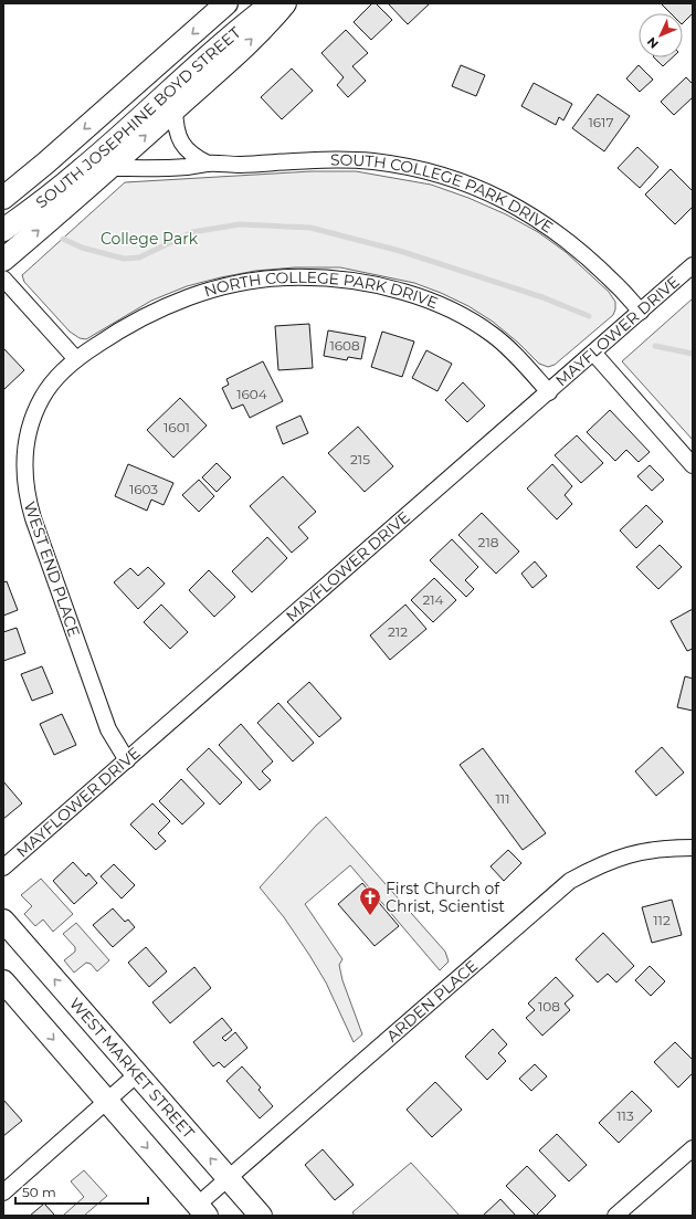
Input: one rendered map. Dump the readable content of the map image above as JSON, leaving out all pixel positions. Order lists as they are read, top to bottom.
{
  "streets": {
    "main road": ["SOUTH JOSEPHINE BOYD STREET", "WEST MARKET STREET"],
    "street": [
      "SOUTH COLLEGE PARK DRIVE",
      "NORTH COLLEGE PARK DRIVE",
      "MAYFLOWER DRIVE",
      "WEST END PLACE",
      "ARDEN PLACE"
    ]
  },
  "crossings": [
    ["SOUTH COLLEGE PARK DRIVE", "MAYFLOWER DRIVE"],
    ["NORTH COLLEGE PARK DRIVE", "MAYFLOWER DRIVE"],
    ["NORTH COLLEGE PARK DRIVE", "WEST END PLACE"],
    ["MAYFLOWER DRIVE", "WEST END PLACE"],
    ["ARDEN PLACE", "WEST MARKET STREET"]
  ],
  "parks": ["College Park"],
  "places": {
    "church": ["First Church of Christ, Scientist"]
  },
  "house_numbers": [
    "1617",
    "1608",
    "1604",
    "1601",
    "215",
    "1603",
    "218",
    "214",
    "212",
    "111",
    "112",
    "108",
    "113"
  ],
  "scale_bar": "50 m",
  "north": "bottom left"
}
